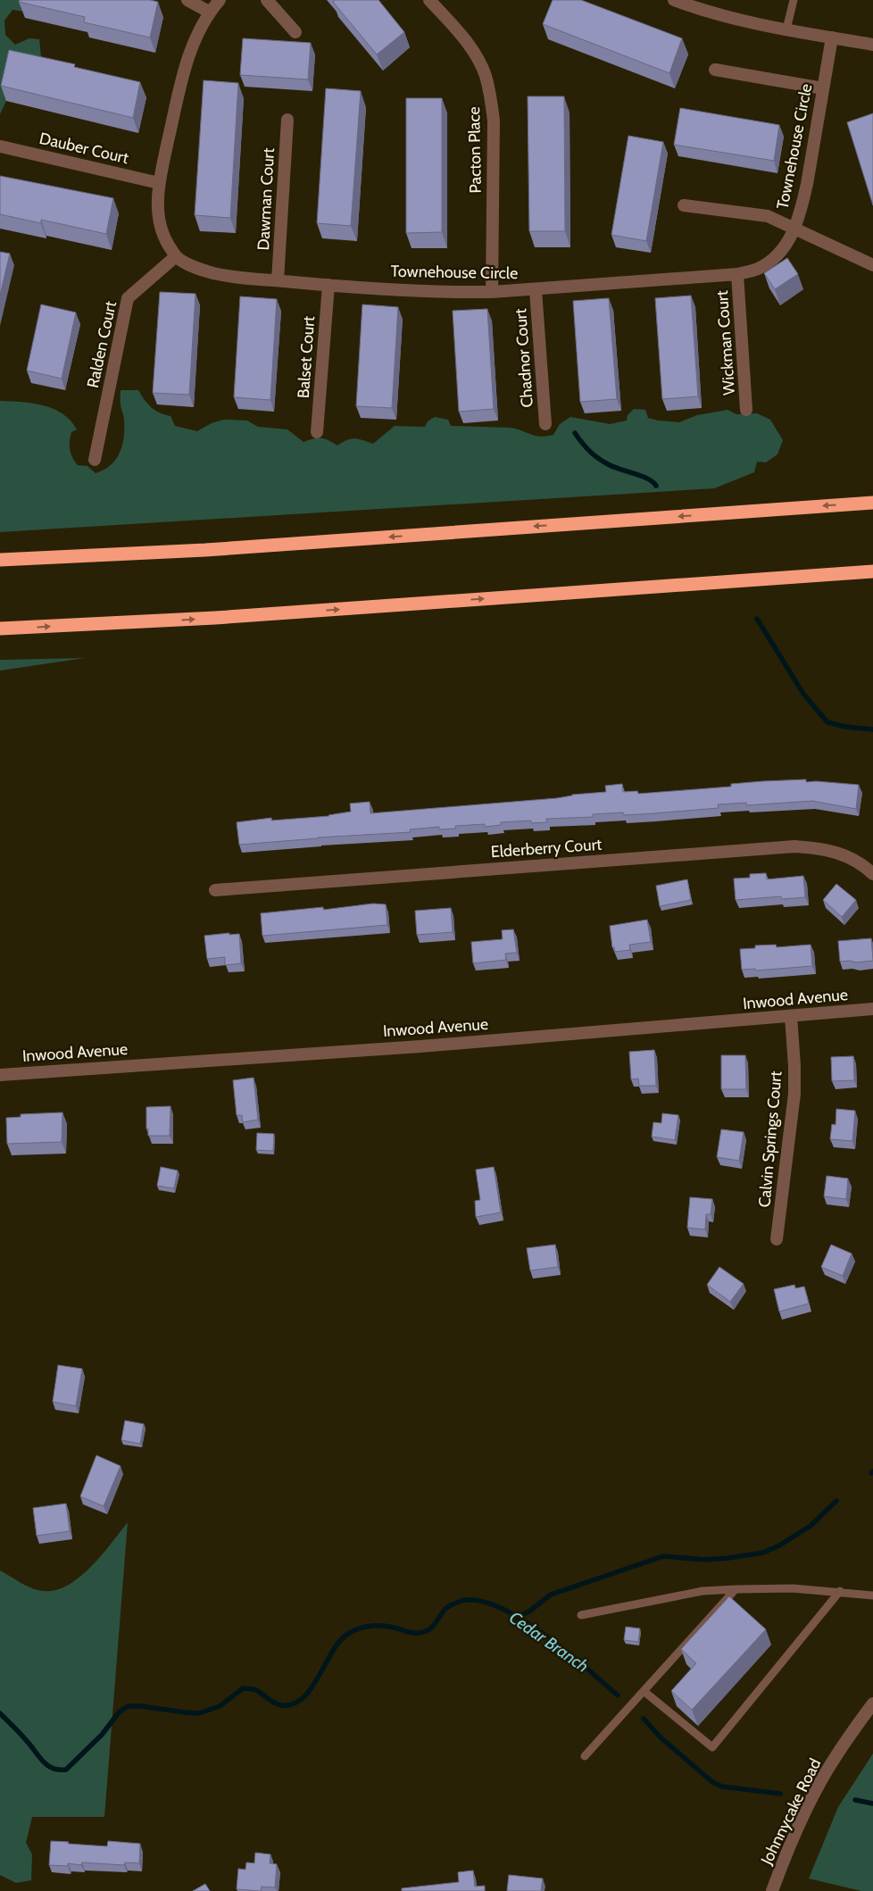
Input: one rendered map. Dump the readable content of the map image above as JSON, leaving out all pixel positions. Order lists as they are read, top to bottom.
{
  "streets": {
    "street": [
      "Townehouse Circle",
      "Dauber Court",
      "Pacton Place",
      "Dawman Court",
      "Wickman Court",
      "Ralden Court",
      "Balset Court",
      "Chadnor Court",
      "Elderberry Court",
      "Inwood Avenue",
      "Calvin Springs Court",
      "Johnnycake Road"
    ]
  },
  "crossings": [
    ["Townehouse Circle", "Dauber Court"],
    ["Townehouse Circle", "Pacton Place"],
    ["Townehouse Circle", "Dawman Court"],
    ["Townehouse Circle", "Wickman Court"],
    ["Townehouse Circle", "Ralden Court"],
    ["Townehouse Circle", "Balset Court"],
    ["Townehouse Circle", "Chadnor Court"],
    ["Inwood Avenue", "Calvin Springs Court"]
  ],
  "water": ["Cedar Branch"]
}
